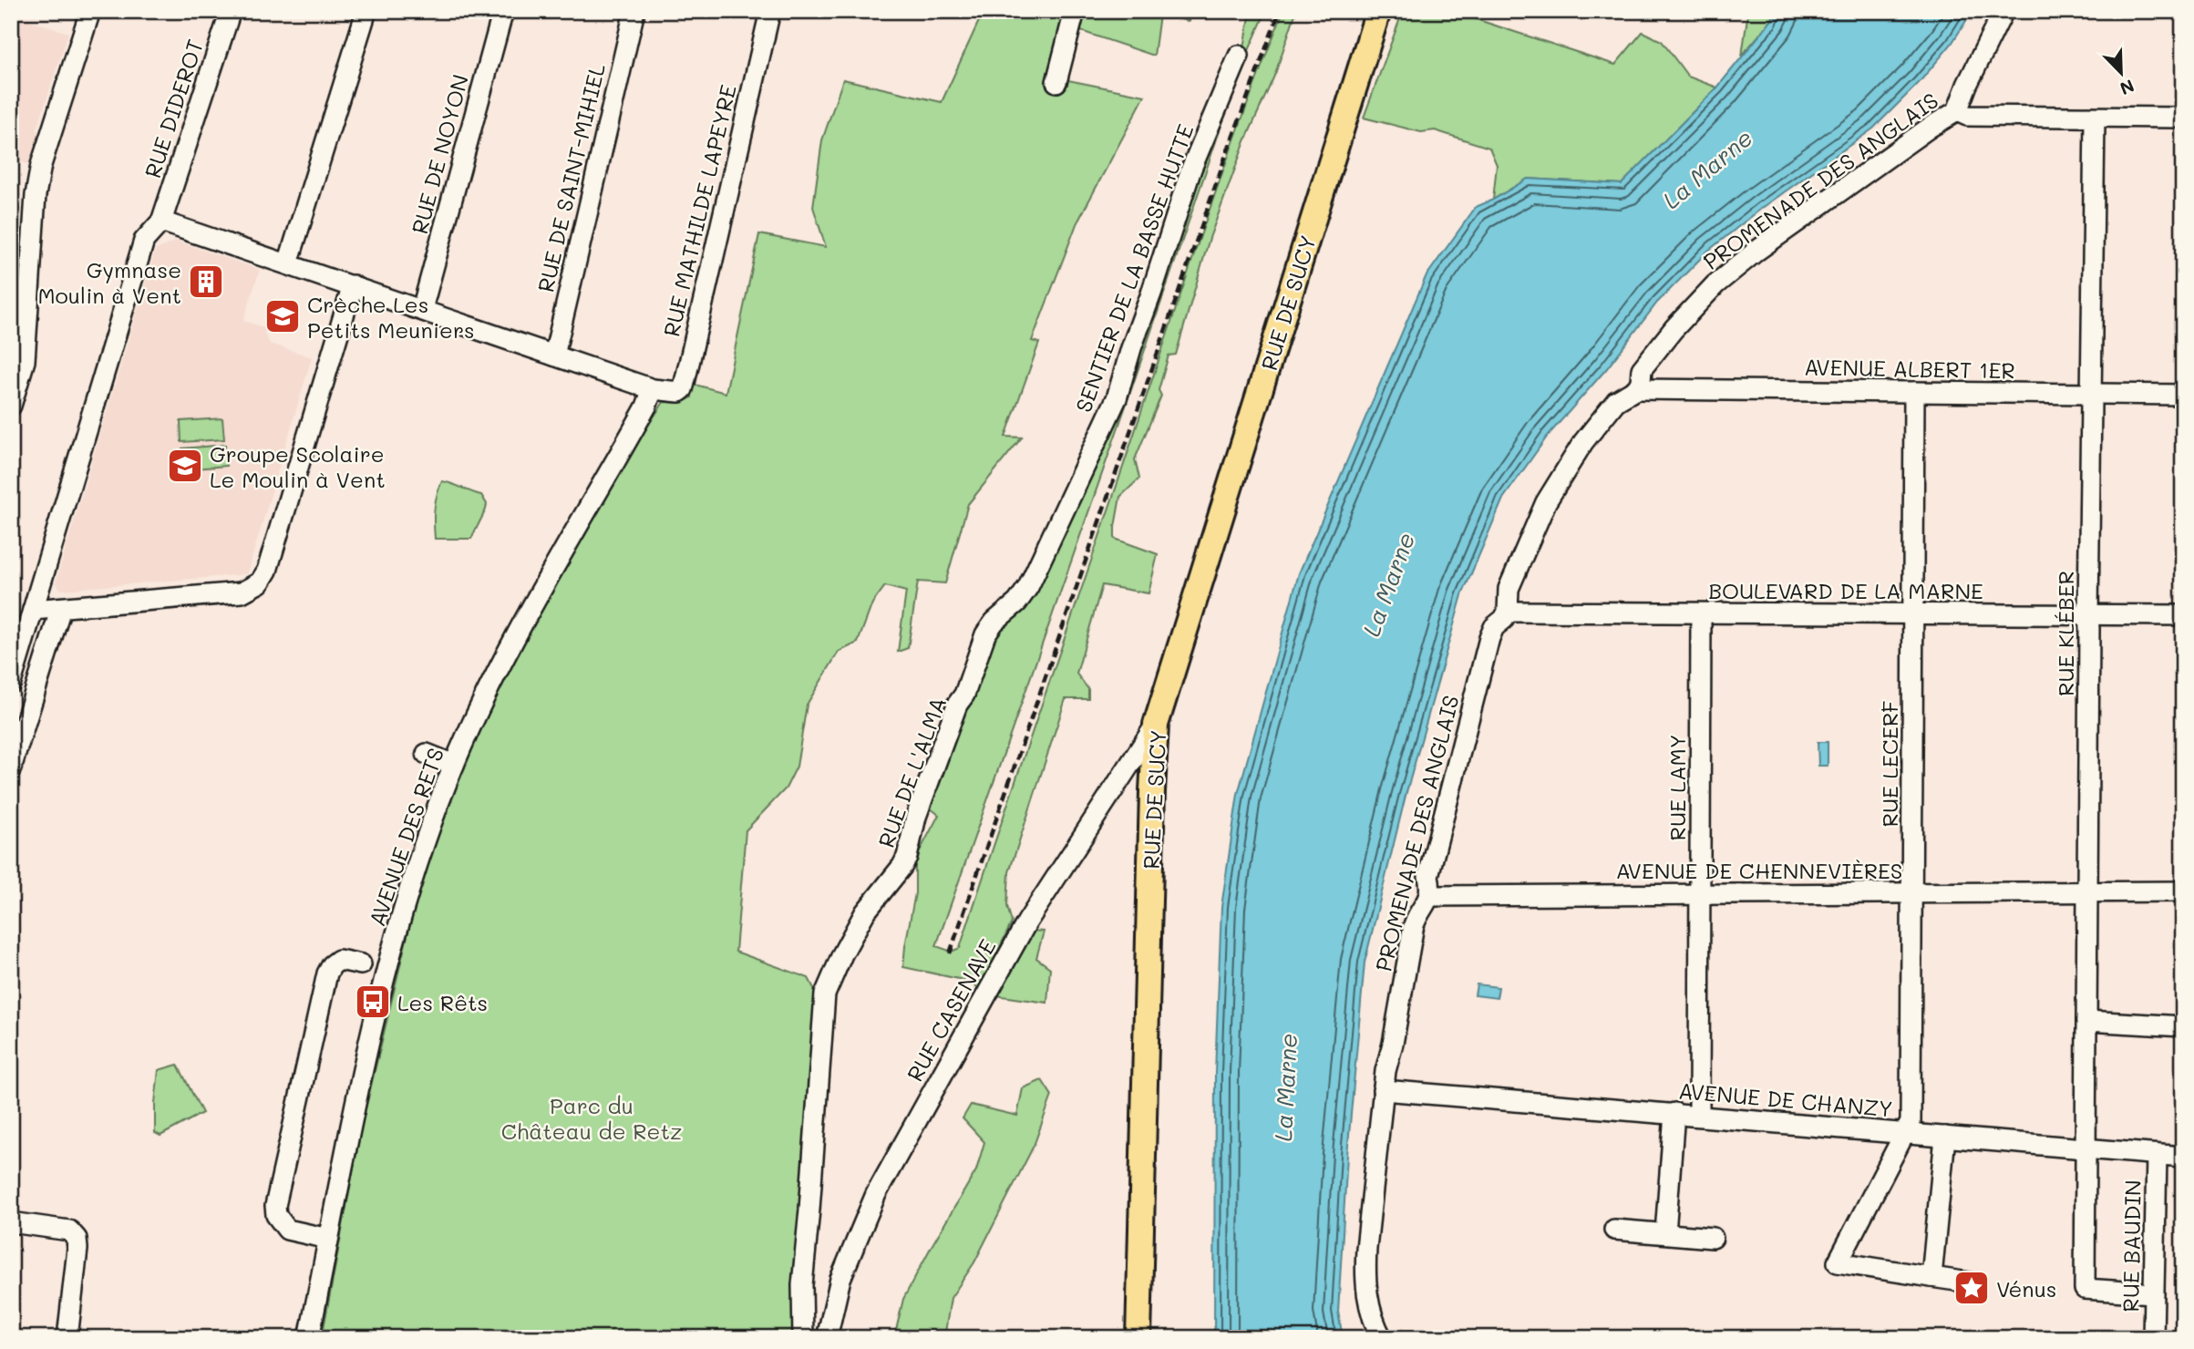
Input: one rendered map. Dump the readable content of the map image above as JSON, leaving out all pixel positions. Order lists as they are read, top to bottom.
{
  "streets": {
    "main road": ["RUE DE SUCY"],
    "street": [
      "RUE DIDEROT",
      "RUE DE NOYON",
      "RUE DE SAINT-MIHIEL",
      "PROMENADE DES ANGLAIS",
      "RUE MATHILDE LAPEYRE",
      "SENTIER DE LA BASSE HUTTE",
      "AVENUE ALBERT 1ER",
      "BOULEVARD DE LA MARNE",
      "RUE KLÉBER",
      "RUE LECERF",
      "RUE DE L'ALMA",
      "RUE LAMY",
      "AVENUE DES RETS",
      "AVENUE DE CHENNEVIÈRES",
      "RUE CASENAVE",
      "AVENUE DE CHANZY",
      "RUE BAUDIN"
    ]
  },
  "crossings": [
    ["PROMENADE DES ANGLAIS", "AVENUE ALBERT 1ER"],
    ["PROMENADE DES ANGLAIS", "BOULEVARD DE LA MARNE"],
    ["PROMENADE DES ANGLAIS", "AVENUE DE CHENNEVIÈRES"],
    ["PROMENADE DES ANGLAIS", "AVENUE DE CHANZY"],
    ["RUE MATHILDE LAPEYRE", "AVENUE DES RETS"],
    ["SENTIER DE LA BASSE HUTTE", "RUE DE L'ALMA"],
    ["RUE DE SUCY", "RUE CASENAVE"],
    ["AVENUE ALBERT 1ER", "RUE KLÉBER"],
    ["AVENUE ALBERT 1ER", "RUE LECERF"],
    ["BOULEVARD DE LA MARNE", "RUE KLÉBER"],
    ["BOULEVARD DE LA MARNE", "RUE LECERF"],
    ["BOULEVARD DE LA MARNE", "RUE LAMY"],
    ["RUE KLÉBER", "AVENUE DE CHENNEVIÈRES"],
    ["RUE KLÉBER", "AVENUE DE CHANZY"],
    ["RUE KLÉBER", "RUE BAUDIN"],
    ["RUE LECERF", "AVENUE DE CHENNEVIÈRES"],
    ["RUE LECERF", "AVENUE DE CHANZY"],
    ["RUE LAMY", "AVENUE DE CHENNEVIÈRES"],
    ["RUE LAMY", "AVENUE DE CHANZY"],
    ["AVENUE DE CHANZY", "RUE BAUDIN"]
  ],
  "water": ["La Marne"],
  "parks": ["Parc du Château de Retz"],
  "places": {
    "building": ["Gymnase Moulin à Vent"],
    "school or university": ["Crèche Les Petits Meuniers", "Groupe Scolaire Le Moulin à Vent"],
    "bus stop": ["Les Rêts"],
    "place": ["Vénus"]
  },
  "north": "bottom right"
}
